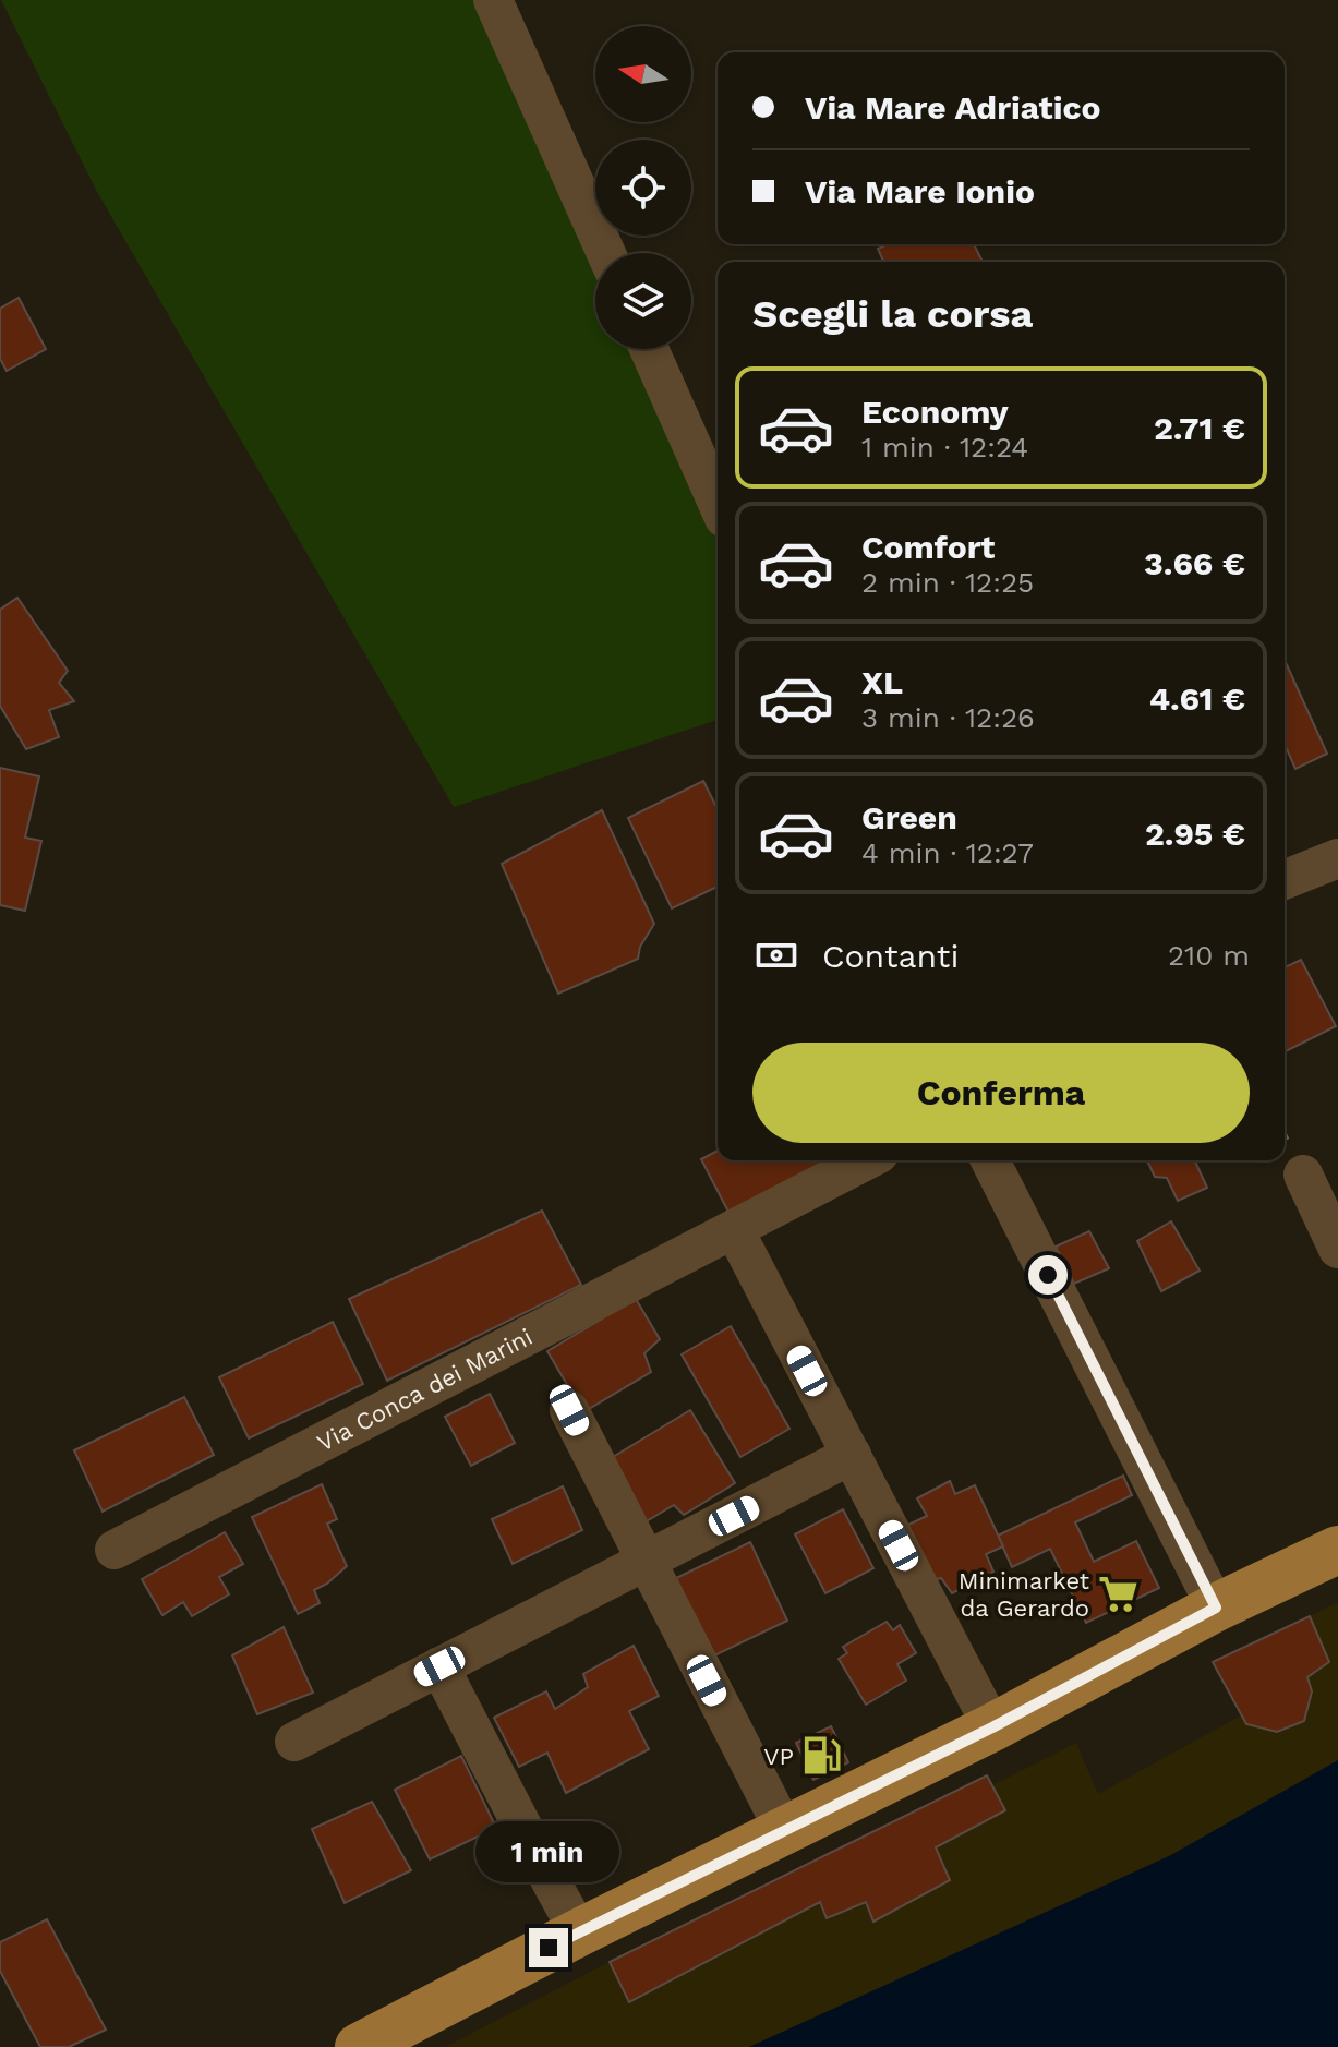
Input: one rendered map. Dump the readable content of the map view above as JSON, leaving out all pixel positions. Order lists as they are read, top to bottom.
{
  "streets": {
    "street": ["Via Conca dei Marini"]
  },
  "places": {
    "supermarket": ["Minimarket da Gerardo"],
    "fuel station": ["VP"]
  },
  "north": "left",
  "page": {
    "banner": ["Via Mare Adriatico", "Via Mare Ionio"],
    "heading": "Scegli la corsa",
    "list": [
      {
        "name": "Economy",
        "note": "1 min · 12:24",
        "value": "2.71 €"
      },
      {
        "name": "Comfort",
        "note": "2 min · 12:25",
        "value": "3.66 €"
      },
      {
        "name": "XL",
        "note": "3 min · 12:26",
        "value": "4.61 €"
      },
      {
        "name": "Green",
        "note": "4 min · 12:27",
        "value": "2.95 €"
      }
    ],
    "pay": ["Contanti", "210 m"],
    "buttons": "Conferma",
    "bubble": "1 min"
  }
}
